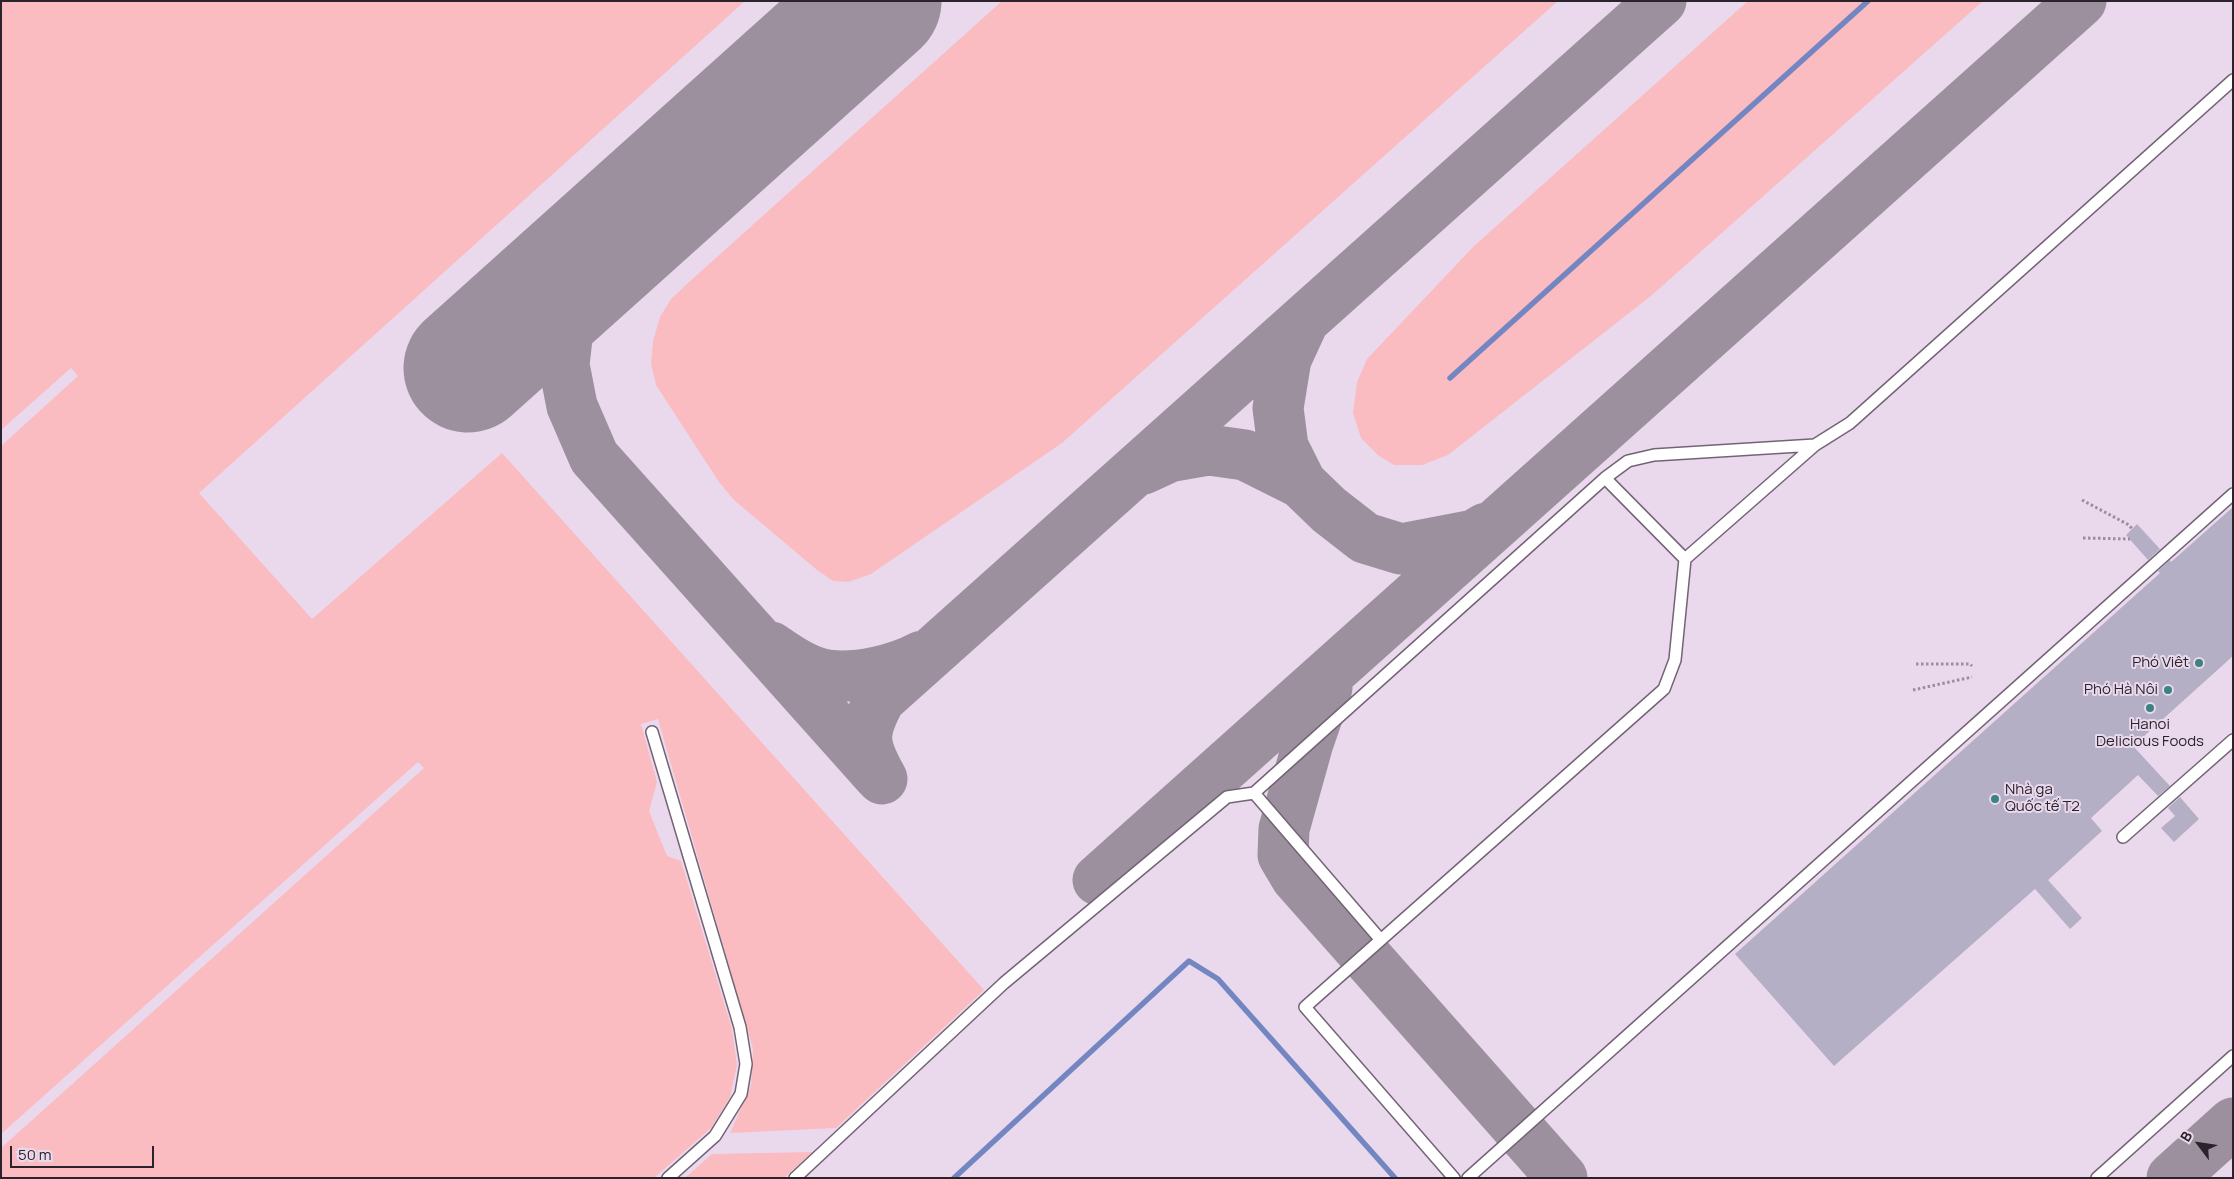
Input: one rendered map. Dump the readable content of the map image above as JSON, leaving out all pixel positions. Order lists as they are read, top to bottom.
{
  "places": [
    "Phó Viêt",
    "Phó Hà Nôi",
    "Hanoi Delicious Foods",
    "Nhà ga Quốc tế T2"
  ],
  "scale_bar": "50 m",
  "north": "top left"
}
